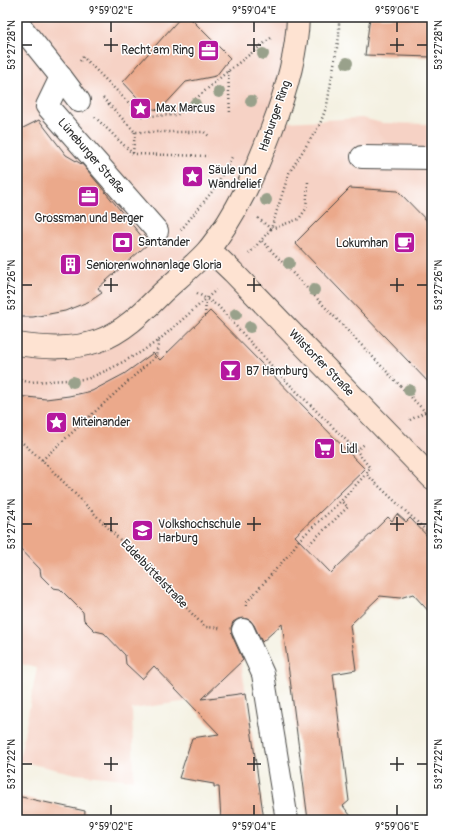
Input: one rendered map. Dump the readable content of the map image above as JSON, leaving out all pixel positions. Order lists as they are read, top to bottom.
{
  "streets": {
    "main road": ["Harburger Ring", "Wilstorfer Straße"],
    "street": ["Lüneburger Straße"],
    "path": ["Eddelbüttelstraße"]
  },
  "crossings": [
    ["Harburger Ring", "Wilstorfer Straße"]
  ],
  "places": {
    "office": ["Recht am Ring", "Grossman und Berger"],
    "place": ["Max Marcus", "Säule und Wandrelief", "Miteinander"],
    "bank": ["Santander"],
    "cafe": ["Lokumhan"],
    "building": ["Seniorenwohnanlage Gloria"],
    "bar": ["B7 Hamburg"],
    "supermarket": ["Lidl"],
    "school or university": ["Volkshochschule Harburg"]
  },
  "coordinates": [
    "9°59'02\"E",
    "9°59'04\"E",
    "9°59'06\"E",
    "53°27'28\"N",
    "53°27'26\"N",
    "53°27'24\"N",
    "53°27'22\"N"
  ]
}
